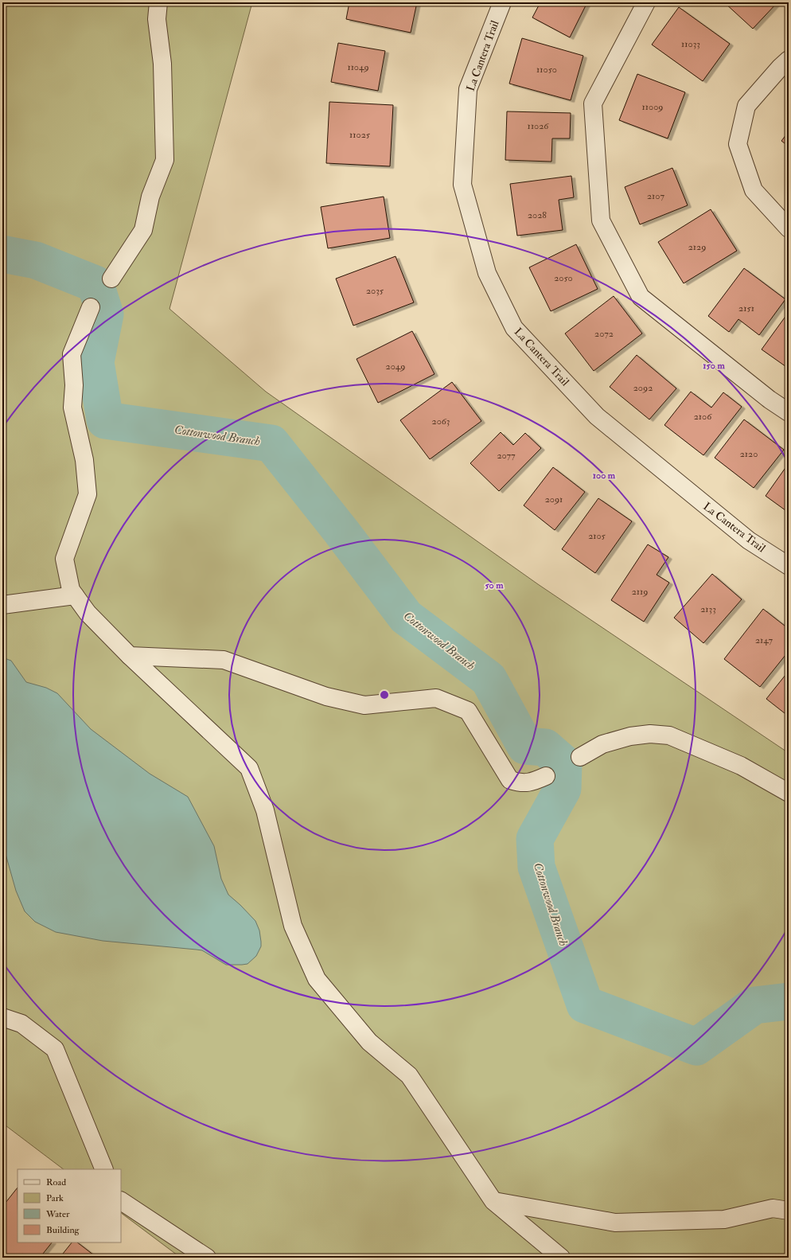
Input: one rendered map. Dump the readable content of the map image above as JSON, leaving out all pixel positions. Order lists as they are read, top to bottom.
{
  "streets": {
    "street": ["La Cantera Trail"]
  },
  "water": ["Cottonwood Branch"],
  "house_numbers": [
    "11033",
    "11049",
    "11050",
    "11009",
    "11026",
    "11025",
    "2107",
    "2028",
    "2129",
    "2050",
    "2035",
    "2151",
    "2072",
    "2049",
    "2092",
    "2106",
    "2063",
    "2120",
    "2077",
    "2091",
    "2105",
    "2119",
    "2133",
    "2147"
  ],
  "legend": [
    "Road",
    "Park",
    "Water",
    "Building"
  ],
  "rings": ["150 m", "100 m", "50 m"]
}
